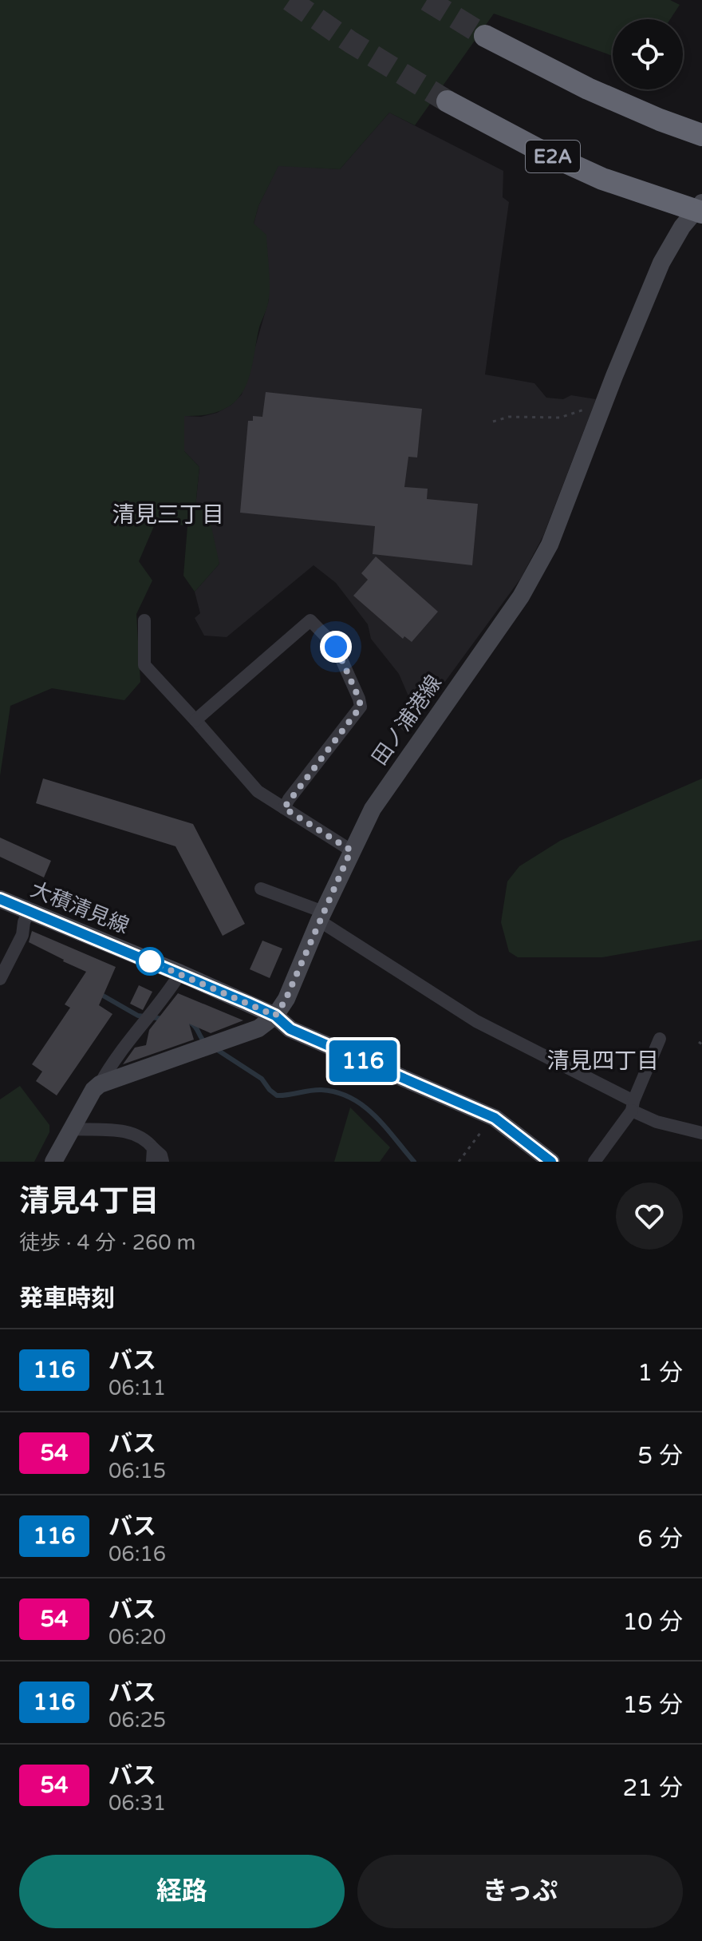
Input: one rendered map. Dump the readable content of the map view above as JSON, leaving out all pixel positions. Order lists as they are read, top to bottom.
{
  "streets": {
    "highway": ["E2A"],
    "main road": ["田ノ浦港線", "大積清見線"]
  },
  "crossings": [
    ["田ノ浦港線", "大積清見線"]
  ],
  "districts": ["清見三丁目", "清見四丁目"],
  "lines": ["bus line 116"],
  "page": {
    "on_map": "116",
    "heading": [
      ["清見4丁目", "徒歩 · 4 分 · 260 m"],
      "発車時刻"
    ],
    "list": [
      {
        "mark": "116",
        "name": "バス",
        "note": "06:11",
        "value": "1 分"
      },
      {
        "mark": "54",
        "name": "バス",
        "note": "06:15",
        "value": "5 分"
      },
      {
        "mark": "116",
        "name": "バス",
        "note": "06:16",
        "value": "6 分"
      },
      {
        "mark": "54",
        "name": "バス",
        "note": "06:20",
        "value": "10 分"
      },
      {
        "mark": "116",
        "name": "バス",
        "note": "06:25",
        "value": "15 分"
      },
      {
        "mark": "54",
        "name": "バス",
        "note": "06:31",
        "value": "21 分"
      }
    ],
    "buttons": ["経路", "きっぷ"]
  }
}
